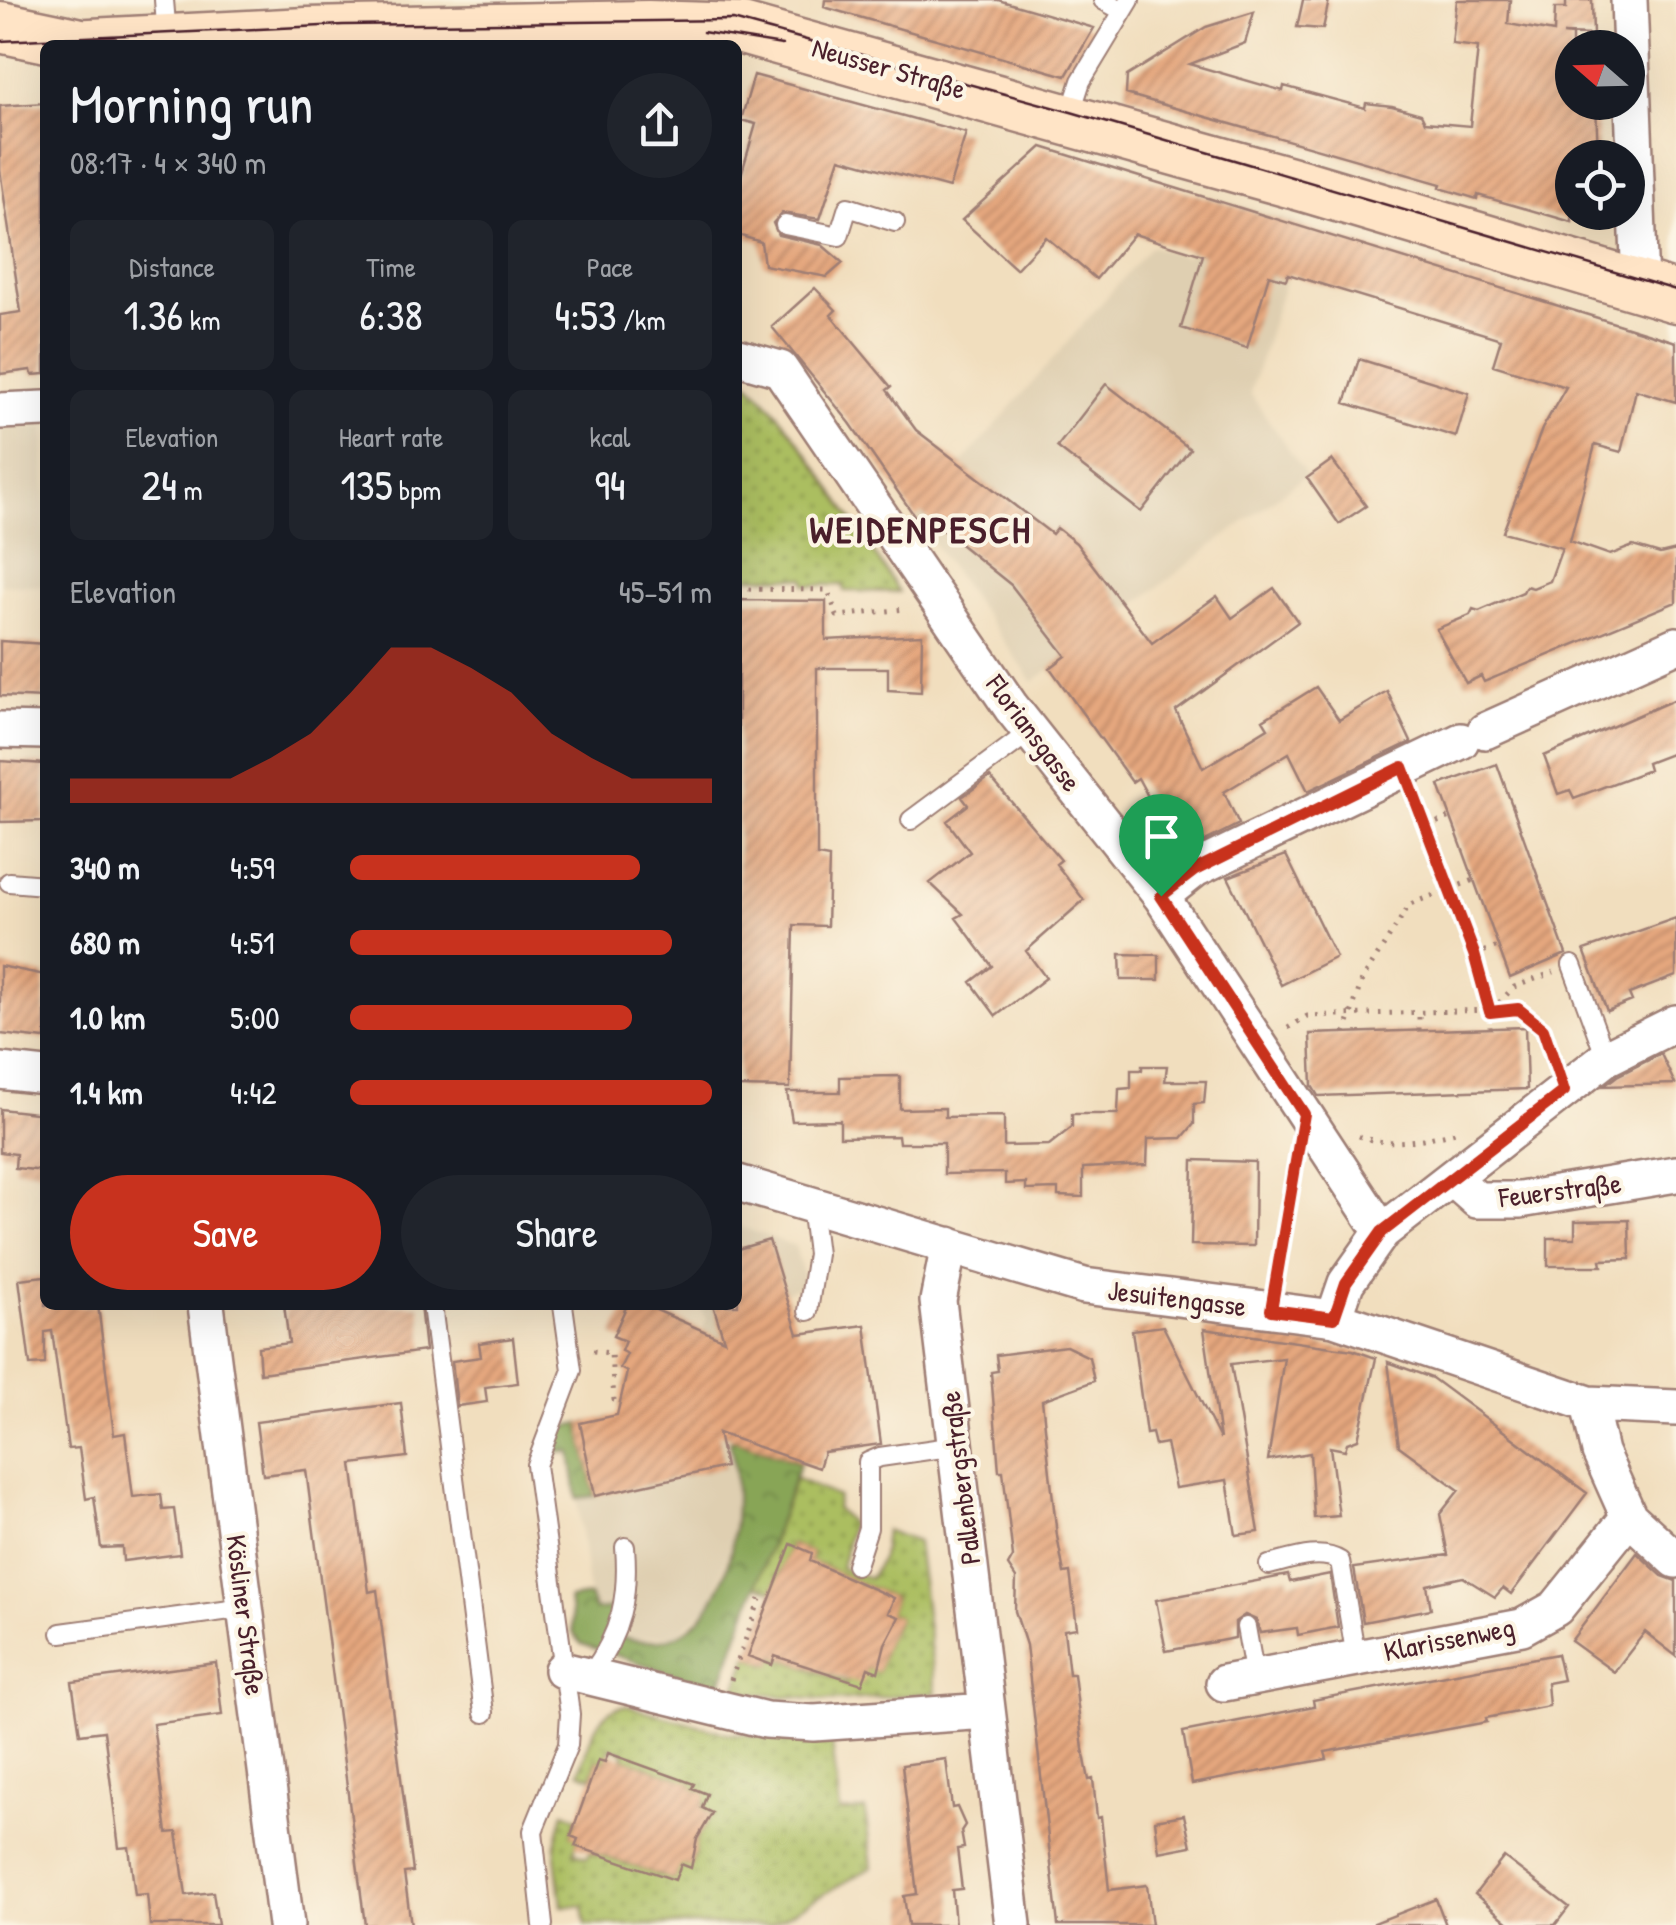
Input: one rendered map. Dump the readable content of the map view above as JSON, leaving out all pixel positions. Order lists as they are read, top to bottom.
{
  "streets": {
    "main road": ["Neusser Straße"],
    "street": [
      "Floriansgasse",
      "Feuerstraße",
      "Jesuitengasse",
      "Pallenbergstraße",
      "Kösliner Straße",
      "Klarissenweg"
    ]
  },
  "crossings": [
    ["Jesuitengasse", "Pallenbergstraße"]
  ],
  "districts": ["WEIDENPESCH"],
  "north": "left",
  "page": {
    "heading": ["Morning run", "08:17 · 4 × 340 m"],
    "stats": [
      ["Distance", "1.36 km"],
      ["Time", "6:38"],
      ["Pace", "4:53 /km"],
      ["Elevation", "24 m"],
      ["Heart rate", "135 bpm"],
      ["kcal", "94"]
    ],
    "chart": ["Elevation", "45–51 m"],
    "list": [
      {
        "name": "340 m",
        "note": "4:59"
      },
      {
        "name": "680 m",
        "note": "4:51"
      },
      {
        "name": "1.0 km",
        "note": "5:00"
      },
      {
        "name": "1.4 km",
        "note": "4:42"
      }
    ],
    "buttons": ["Save", "Share"]
  }
}
